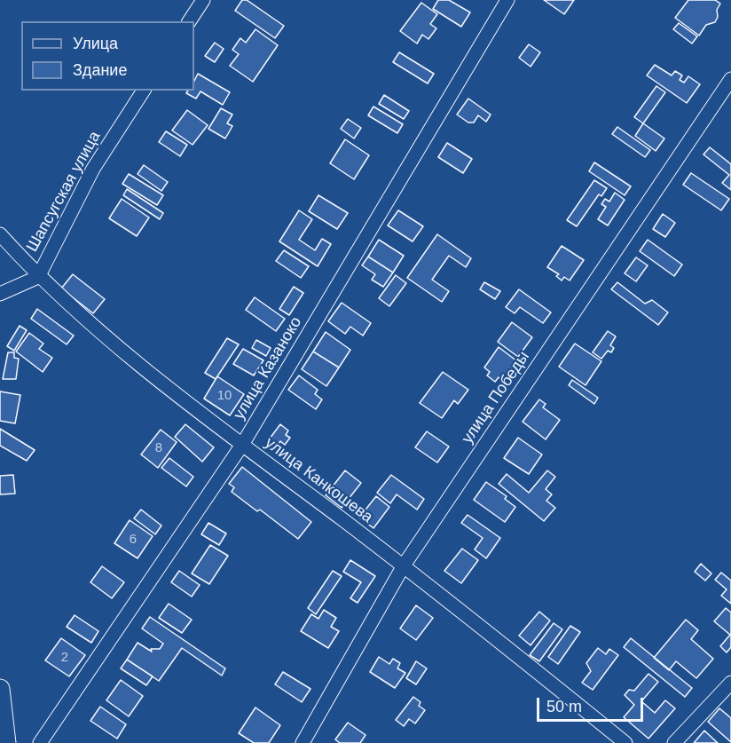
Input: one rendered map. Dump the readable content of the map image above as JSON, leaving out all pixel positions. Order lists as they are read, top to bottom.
{
  "streets": {
    "street": [
      "Шапсугская улица",
      "улица Казаноко",
      "улица Победы",
      "улица Канкошева"
    ]
  },
  "crossings": [
    ["Шапсугская улица", "улица Канкошева"],
    ["улица Казаноко", "улица Канкошева"],
    ["улица Победы", "улица Канкошева"]
  ],
  "house_numbers": [
    "10",
    "8",
    "6",
    "2"
  ],
  "legend": ["Улица", "Здание"],
  "scale_bar": "50 m"
}
